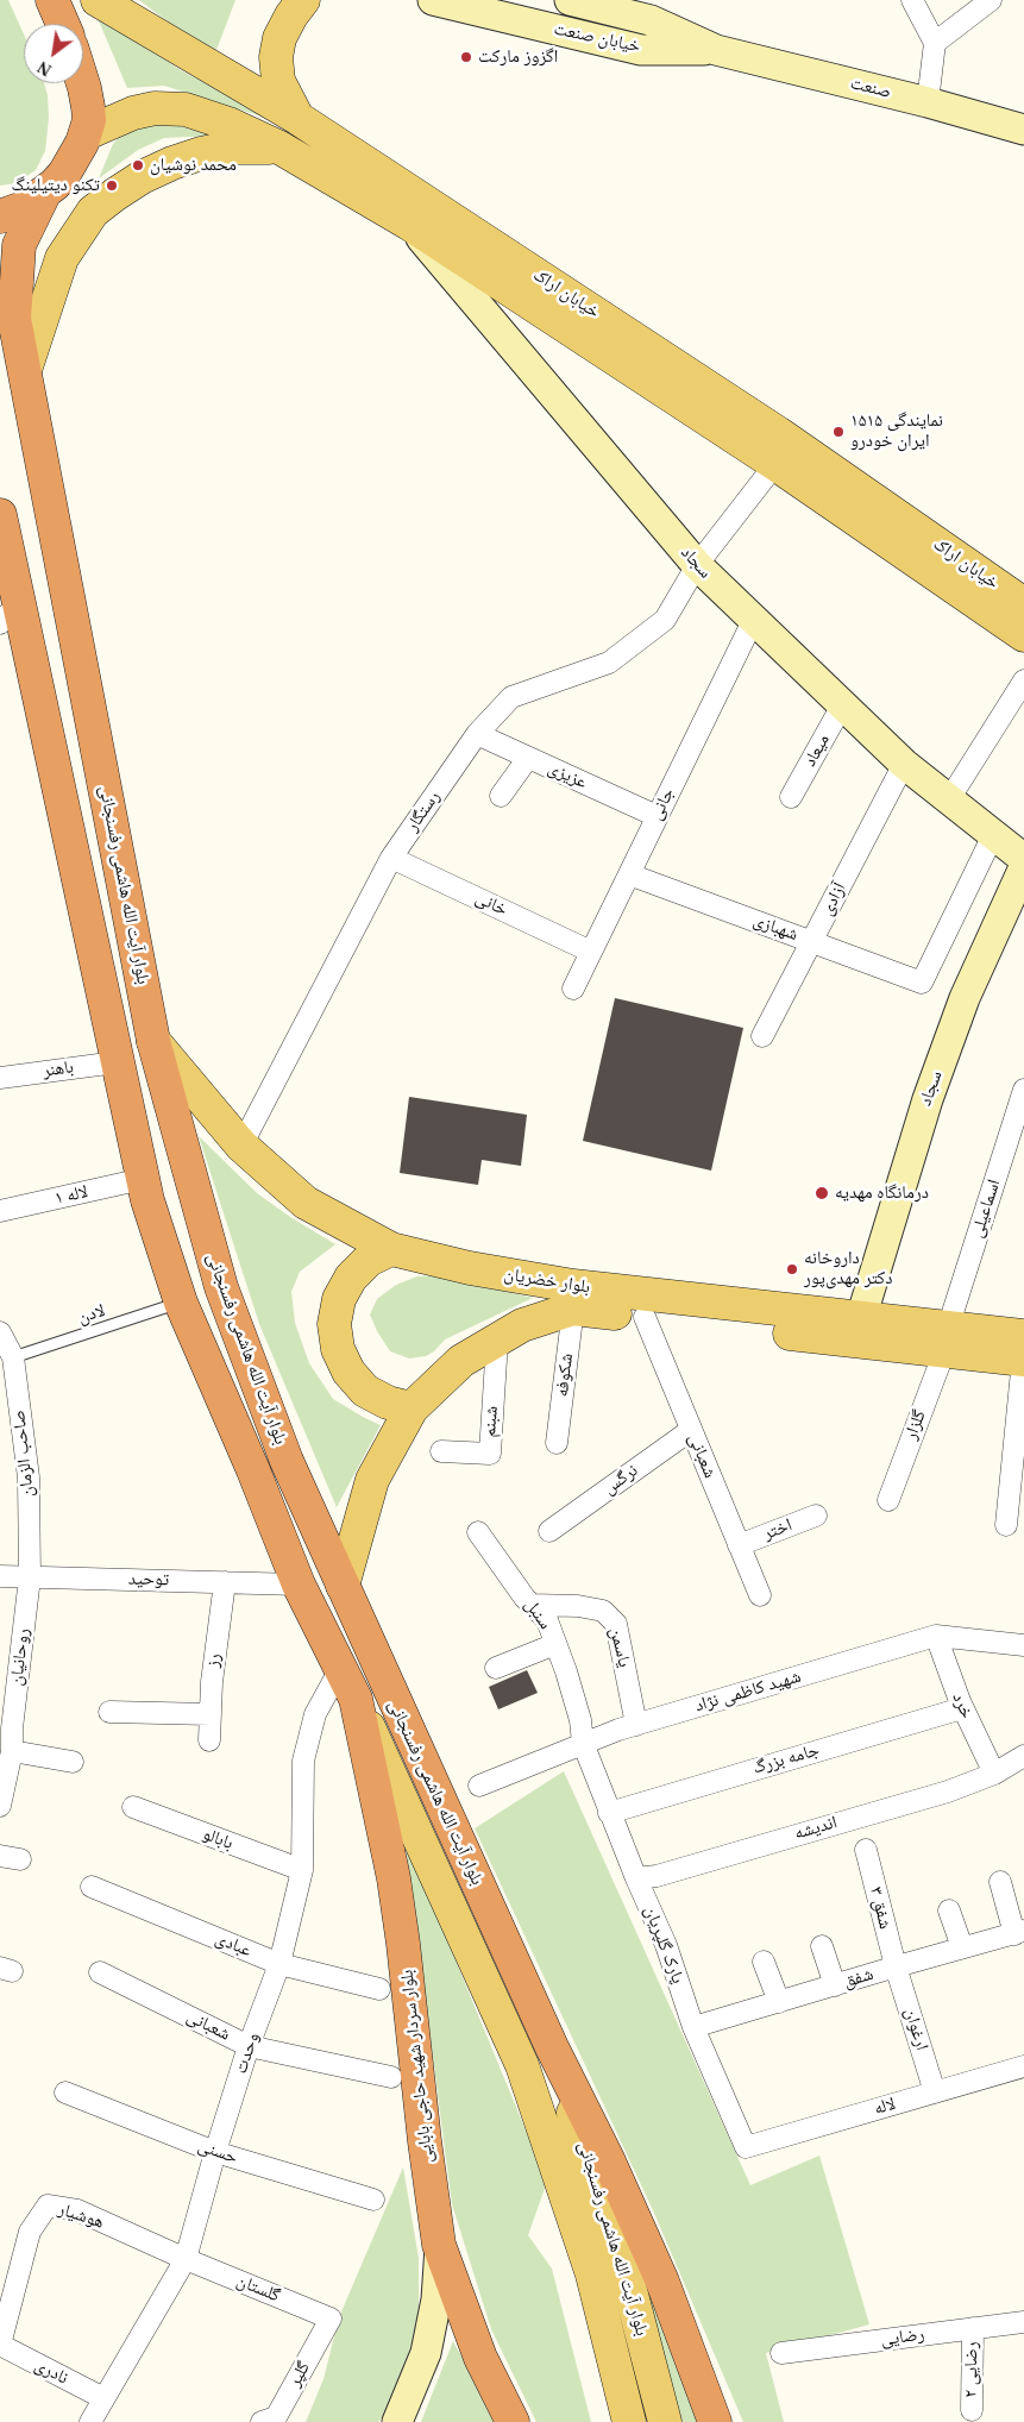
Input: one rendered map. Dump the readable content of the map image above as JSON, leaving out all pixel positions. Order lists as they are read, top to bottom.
{
  "streets": {
    "highway": ["بلوار آیت الله هاشمی رفسنجانی", "بلوار سردار شهید حاجی بابایی"],
    "main road": ["خیابان اراک", "بلوار خضریان"],
    "street": [
      "خیابان صنعت",
      "صنعت",
      "سجاد",
      "میعاد",
      "عزیزی",
      "جانی",
      "رستگار",
      "آزادی",
      "خانی",
      "شهبازی",
      "باهنر",
      "لاله ۱",
      "اسماعیلی",
      "شکوفه",
      "شبنم",
      "گلزار",
      "صاحب الزمان",
      "شعبانی",
      "نرگس",
      "اختر",
      "توحید",
      "سنبل",
      "یاسمن",
      "روحانیان",
      "رز",
      "شهید کاظمی نژاد",
      "خرد",
      "جامه بزرگ",
      "اندیشه",
      "بابالو",
      "شفق ۳",
      "عبادی",
      "پارک گلپریان",
      "شفق",
      "ارغوان",
      "وحدت",
      "لاله",
      "حسنی",
      "هوشیار",
      "گلستان",
      "رضایی",
      "رضایی ۲",
      "نادری",
      "گلپر"
    ],
    "lane": ["لادن"]
  },
  "crossings": [
    ["خیابان صنعت", "صنعت"],
    ["خیابان اراک", "سجاد"],
    ["خیابان اراک", "رستگار"],
    ["سجاد", "میعاد"],
    ["سجاد", "جانی"],
    ["سجاد", "رستگار"],
    ["سجاد", "آزادی"],
    ["سجاد", "شهبازی"],
    ["سجاد", "بلوار خضریان"],
    ["عزیزی", "جانی"],
    ["عزیزی", "رستگار"],
    ["جانی", "خانی"],
    ["جانی", "شهبازی"],
    ["رستگار", "خانی"],
    ["رستگار", "بلوار خضریان"],
    ["بلوار آیت الله هاشمی رفسنجانی", "باهنر"],
    ["بلوار آیت الله هاشمی رفسنجانی", "لاله ۱"],
    ["بلوار آیت الله هاشمی رفسنجانی", "بلوار خضریان"],
    ["بلوار آیت الله هاشمی رفسنجانی", "لادن"],
    ["بلوار آیت الله هاشمی رفسنجانی", "توحید"],
    ["بلوار آیت الله هاشمی رفسنجانی", "وحدت"],
    ["بلوار آیت الله هاشمی رفسنجانی", "بلوار سردار شهید حاجی بابایی"],
    ["آزادی", "شهبازی"],
    ["اسماعیلی", "بلوار خضریان"],
    ["اسماعیلی", "گلزار"],
    ["بلوار خضریان", "شکوفه"],
    ["بلوار خضریان", "شبنم"],
    ["بلوار خضریان", "گلزار"],
    ["بلوار خضریان", "شعبانی"],
    ["لادن", "صاحب الزمان"],
    ["صاحب الزمان", "توحید"],
    ["صاحب الزمان", "روحانیان"],
    ["شعبانی", "نرگس"],
    ["شعبانی", "اختر"],
    ["شعبانی", "وحدت"],
    ["توحید", "روحانیان"],
    ["توحید", "رز"],
    ["سنبل", "یاسمن"],
    ["سنبل", "شهید کاظمی نژاد"],
    ["سنبل", "پارک گلپریان"],
    ["یاسمن", "شهید کاظمی نژاد"],
    ["شهید کاظمی نژاد", "خرد"],
    ["شهید کاظمی نژاد", "پارک گلپریان"],
    ["خرد", "جامه بزرگ"],
    ["خرد", "اندیشه"],
    ["جامه بزرگ", "پارک گلپریان"],
    ["اندیشه", "پارک گلپریان"],
    ["بابالو", "وحدت"],
    ["شفق ۳", "شفق"],
    ["شفق ۳", "ارغوان"],
    ["عبادی", "وحدت"],
    ["پارک گلپریان", "شفق"],
    ["پارک گلپریان", "لاله"],
    ["شفق", "ارغوان"],
    ["ارغوان", "لاله"],
    ["وحدت", "حسنی"],
    ["وحدت", "هوشیار"],
    ["وحدت", "گلستان"],
    ["وحدت", "نادری"],
    ["هوشیار", "گلستان"],
    ["هوشیار", "نادری"],
    ["گلستان", "گلپر"],
    ["رضایی", "رضایی ۲"]
  ],
  "places": [
    "اگزوز مارکت",
    "محمد نوشیان",
    "تکنو دیتیلینگ",
    "نمایندگی ۱۵۱۵ ایران خودرو",
    "درمانگاه مهدیه",
    "داروخانه دکتر مهدی‌پور"
  ],
  "north": "bottom left"
}
